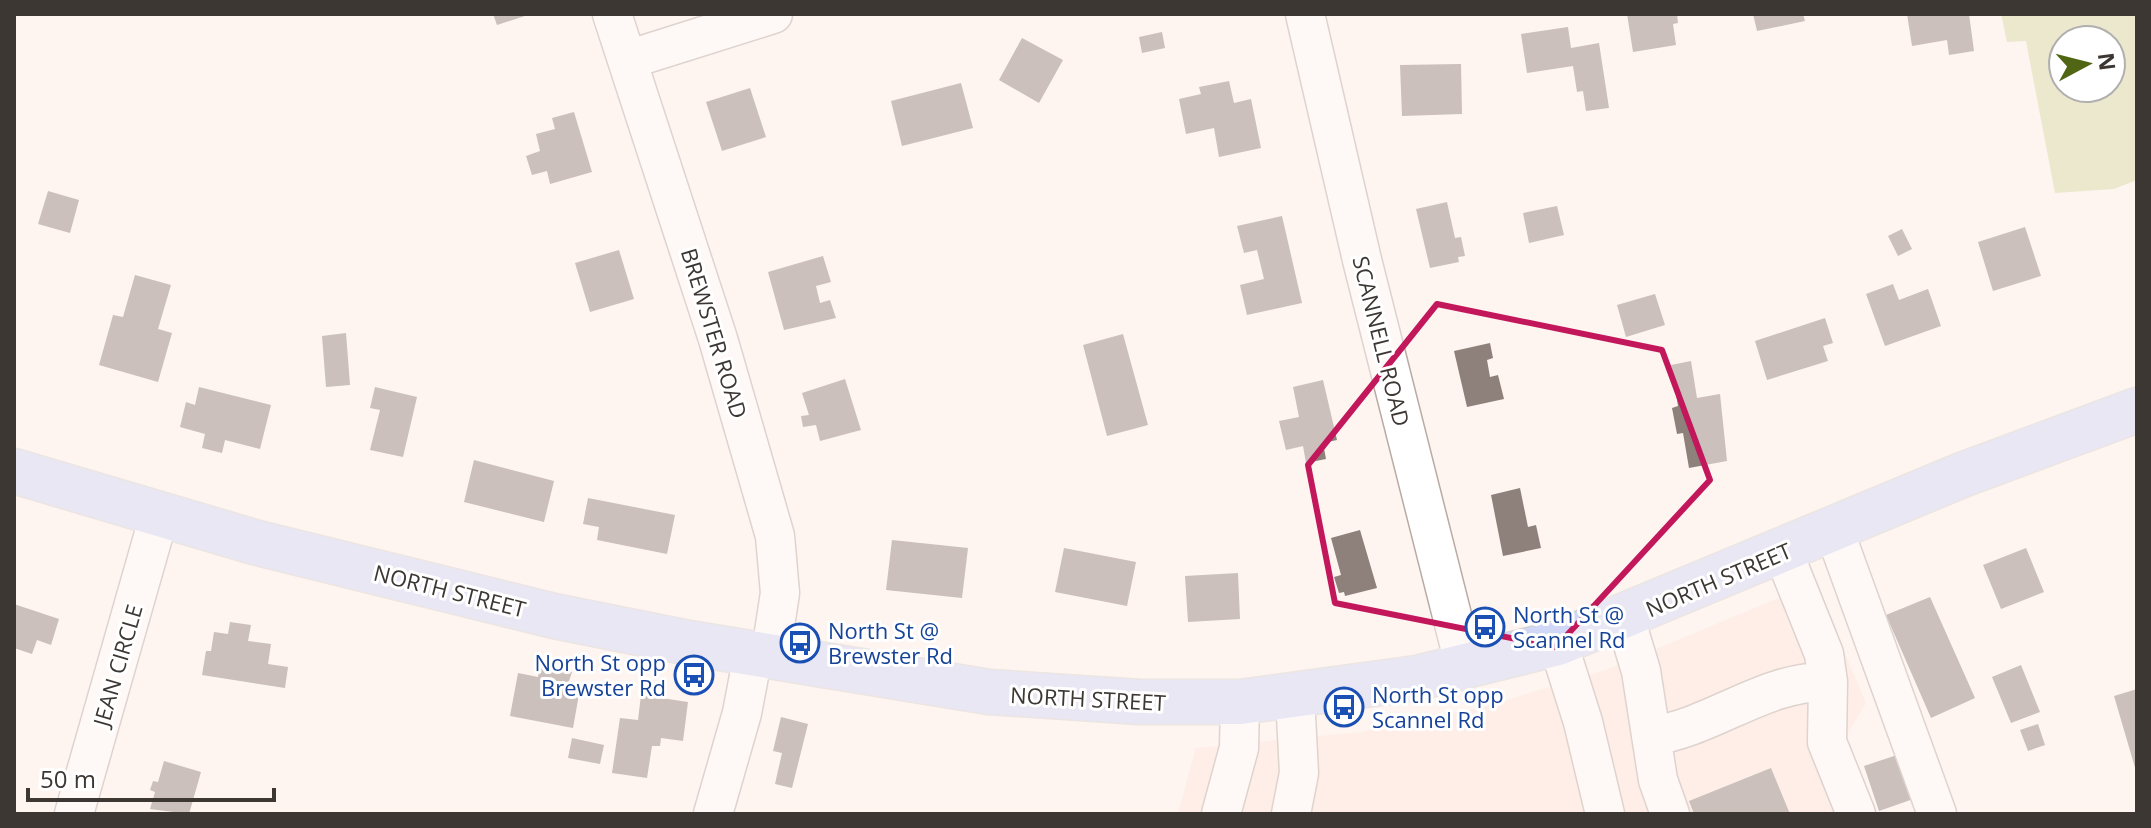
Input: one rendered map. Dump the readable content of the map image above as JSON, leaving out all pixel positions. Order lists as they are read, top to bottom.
{
  "streets": {
    "main road": ["NORTH STREET"],
    "street": ["BREWSTER ROAD", "SCANNELL ROAD", "JEAN CIRCLE"]
  },
  "crossings": [
    ["BREWSTER ROAD", "NORTH STREET"],
    ["SCANNELL ROAD", "NORTH STREET"],
    ["NORTH STREET", "JEAN CIRCLE"]
  ],
  "places": {
    "bus stop": [
      "North St @ Scannel Rd",
      "North St @ Brewster Rd",
      "North St opp Brewster Rd",
      "North St opp Scannel Rd"
    ]
  },
  "scale_bar": "50 m",
  "north": "right"
}
